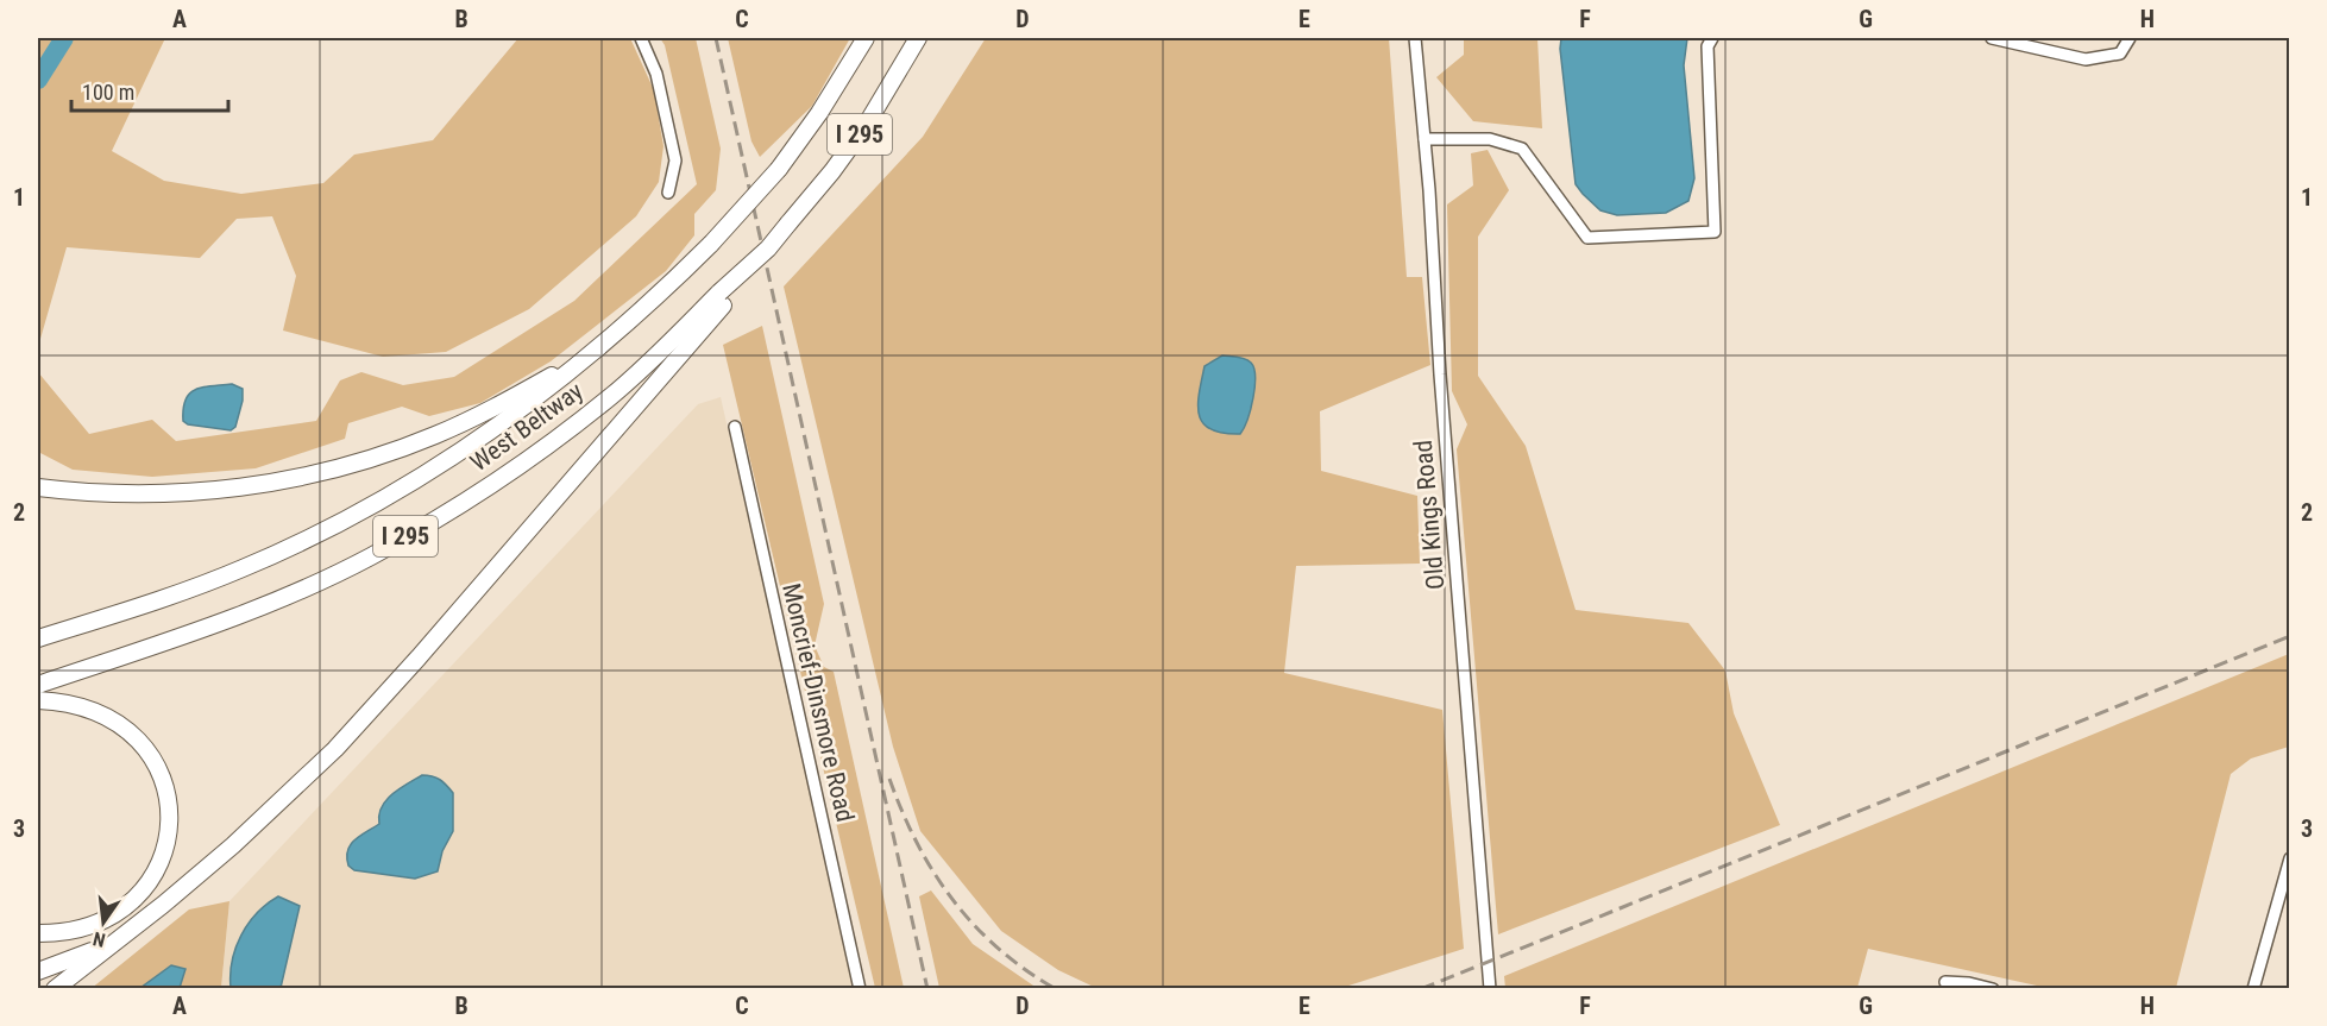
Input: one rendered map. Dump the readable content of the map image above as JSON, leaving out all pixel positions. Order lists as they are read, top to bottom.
{
  "streets": {
    "highway": ["I 295", "West Beltway"],
    "street": ["Old Kings Road", "Moncrief-Dinsmore Road"]
  },
  "scale_bar": "100 m",
  "north": "bottom",
  "grid": {
    "columns": [
      "A",
      "B",
      "C",
      "D",
      "E",
      "F",
      "G",
      "H"
    ],
    "rows": ["1", "2", "3"]
  }
}
